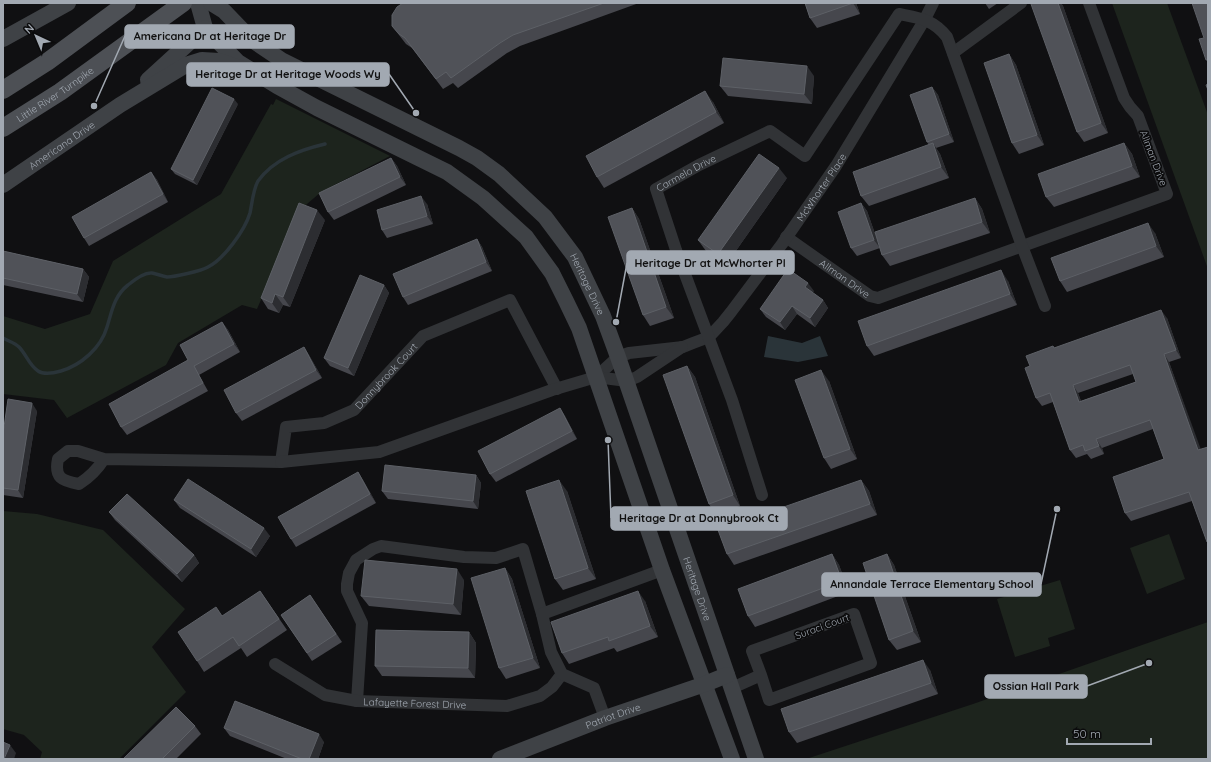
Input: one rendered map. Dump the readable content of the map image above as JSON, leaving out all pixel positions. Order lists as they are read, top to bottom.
{
  "streets": {
    "main road": ["Little River Turnpike"],
    "street": [
      "Americana Drive",
      "Allman Drive",
      "Carmelo Drive",
      "McWhorter Place",
      "Heritage Drive",
      "Donnybrook Court",
      "Suraci Court",
      "Lafayette Forest Drive",
      "Patriot Drive"
    ]
  },
  "crossings": [
    ["Allman Drive", "McWhorter Place"],
    ["Carmelo Drive", "McWhorter Place"],
    ["McWhorter Place", "Heritage Drive"],
    ["Heritage Drive", "Patriot Drive"]
  ],
  "places": [
    "Americana Dr at Heritage Dr",
    "Heritage Dr at Heritage Woods Wy",
    "Heritage Dr at McWhorter Pl",
    "Heritage Dr at Donnybrook Ct",
    "Annandale Terrace Elementary School",
    "Ossian Hall Park"
  ],
  "scale_bar": "50 m",
  "north": "top left"
}
